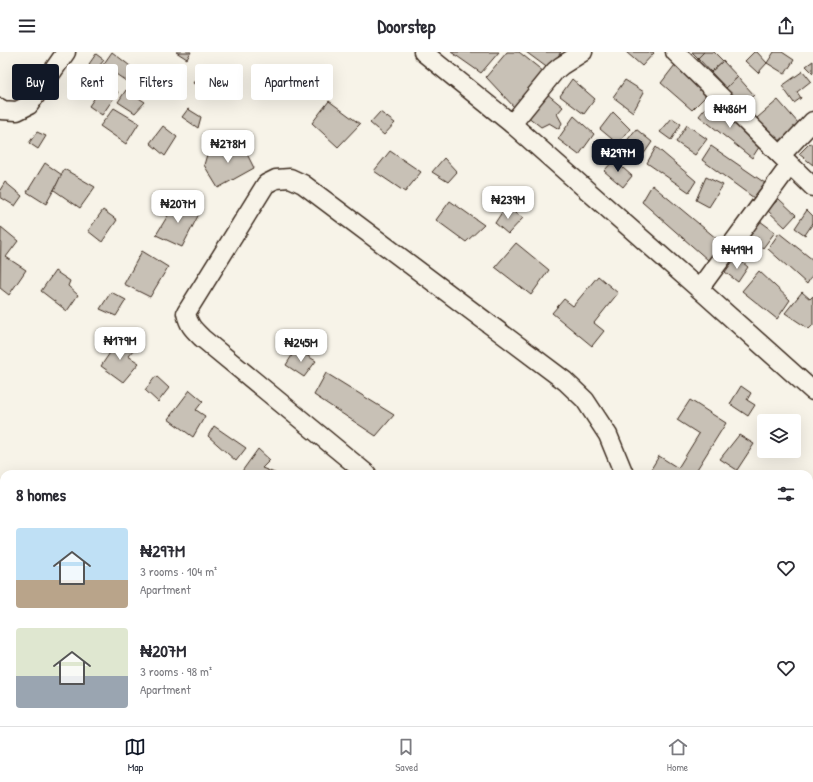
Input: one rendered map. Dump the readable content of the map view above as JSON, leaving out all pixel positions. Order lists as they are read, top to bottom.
{
  "page": {
    "header": "Doorstep",
    "chip": [
      "Buy",
      "Rent",
      "Filters",
      "New",
      "Apartment"
    ],
    "price": [
      "₦486M",
      "₦278M",
      "₦297M",
      "₦239M",
      "₦207M",
      "₦419M",
      "₦179M",
      "₦245M"
    ],
    "heading": "8 homes",
    "list": [
      {
        "name": "₦297M",
        "note": "3 rooms · 104 m² · Apartment"
      },
      {
        "name": "₦207M",
        "note": "3 rooms · 98 m² · Apartment"
      }
    ],
    "tabs": ["Map", "Saved", "Home"]
  }
}
